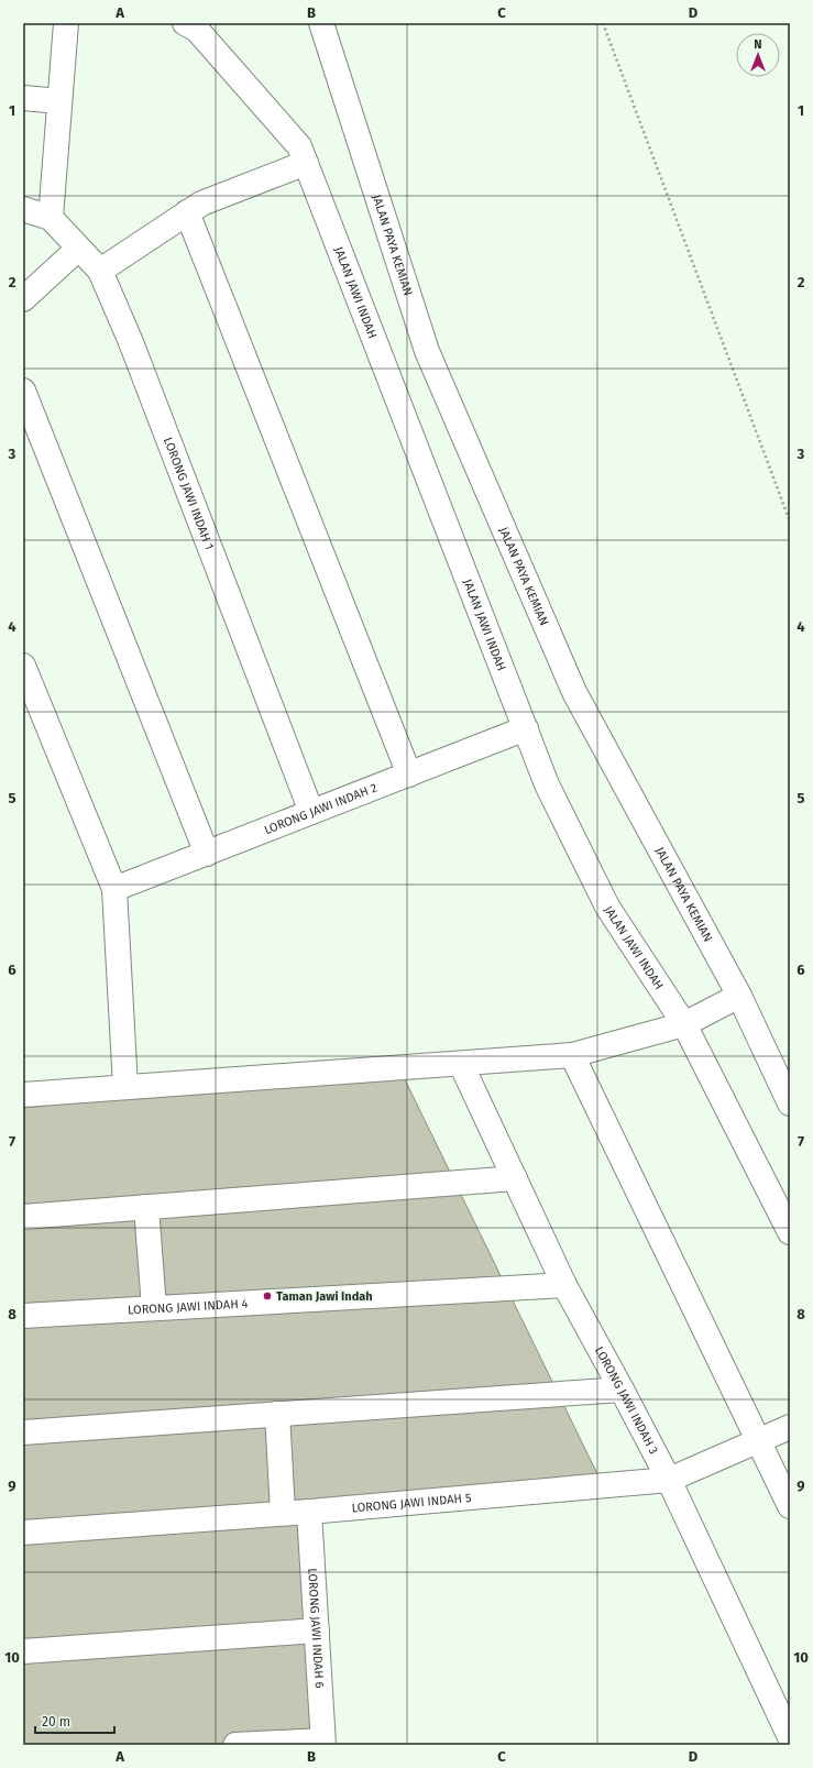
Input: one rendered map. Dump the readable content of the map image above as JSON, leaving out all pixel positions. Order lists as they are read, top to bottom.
{
  "streets": {
    "street": [
      "JALAN PAYA KEMIAN",
      "JALAN JAWI INDAH",
      "LORONG JAWI INDAH 1",
      "LORONG JAWI INDAH 2",
      "LORONG JAWI INDAH 4",
      "LORONG JAWI INDAH 3",
      "LORONG JAWI INDAH 5",
      "LORONG JAWI INDAH 6"
    ]
  },
  "crossings": [
    ["JALAN JAWI INDAH", "LORONG JAWI INDAH 2"],
    ["LORONG JAWI INDAH 1", "LORONG JAWI INDAH 2"],
    ["LORONG JAWI INDAH 4", "LORONG JAWI INDAH 3"],
    ["LORONG JAWI INDAH 3", "LORONG JAWI INDAH 5"],
    ["LORONG JAWI INDAH 5", "LORONG JAWI INDAH 6"]
  ],
  "places": ["Taman Jawi Indah"],
  "scale_bar": "20 m",
  "north": "top",
  "grid": {
    "columns": [
      "A",
      "B",
      "C",
      "D"
    ],
    "rows": [
      "1",
      "2",
      "3",
      "4",
      "5",
      "6",
      "7",
      "8",
      "9",
      "10"
    ]
  }
}
